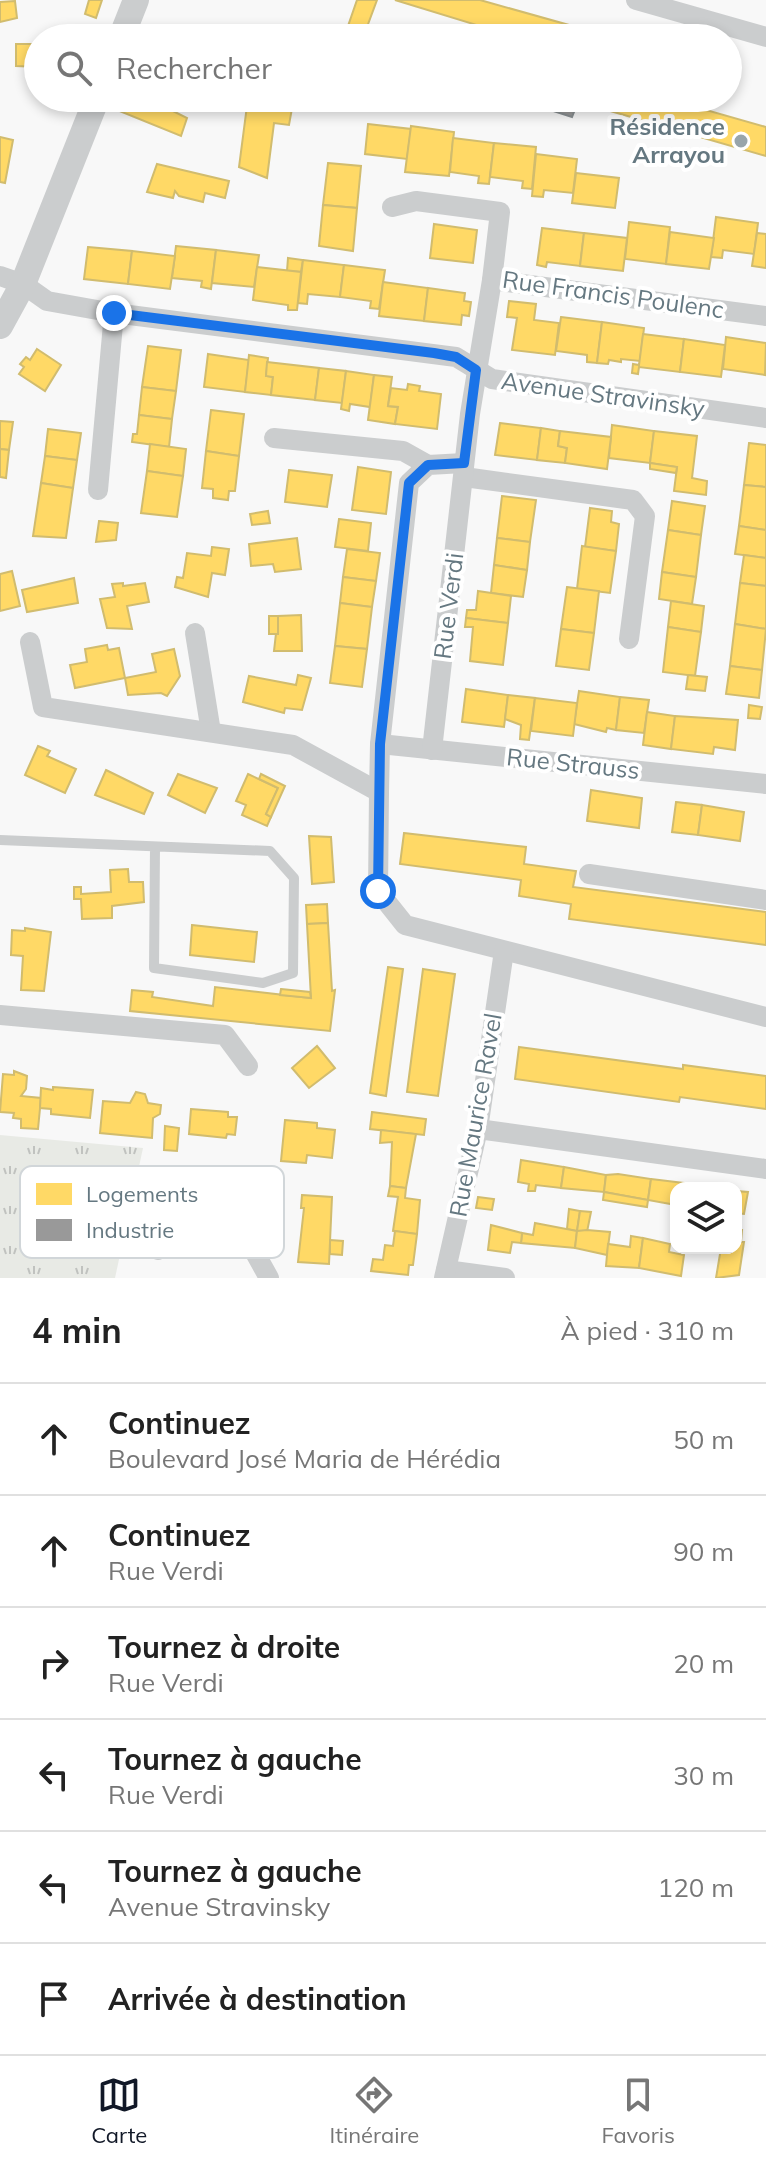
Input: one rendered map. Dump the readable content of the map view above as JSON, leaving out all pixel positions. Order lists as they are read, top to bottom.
{
  "streets": {
    "street": [
      "Rue Francis Poulenc",
      "Avenue Stravinsky",
      "Rue Verdi",
      "Rue Strauss",
      "Rue Maurice Ravel"
    ]
  },
  "crossings": [
    ["Rue Francis Poulenc", "Rue Verdi"],
    ["Avenue Stravinsky", "Rue Verdi"],
    ["Rue Verdi", "Rue Strauss"]
  ],
  "places": ["Résidence Arrayou"],
  "legend": ["Logements", "Industrie"],
  "page": {
    "search": "Rechercher",
    "heading": ["4 min", "À pied · 310 m"],
    "list": [
      ["Continuez", "Boulevard José Maria de Hérédia", "50 m"],
      ["Continuez", "Rue Verdi", "90 m"],
      ["Tournez à droite", "Rue Verdi", "20 m"],
      ["Tournez à gauche", "Rue Verdi", "30 m"],
      ["Tournez à gauche", "Avenue Stravinsky", "120 m"],
      "Arrivée à destination"
    ],
    "nav": ["Carte", "Itinéraire", "Favoris"]
  }
}
